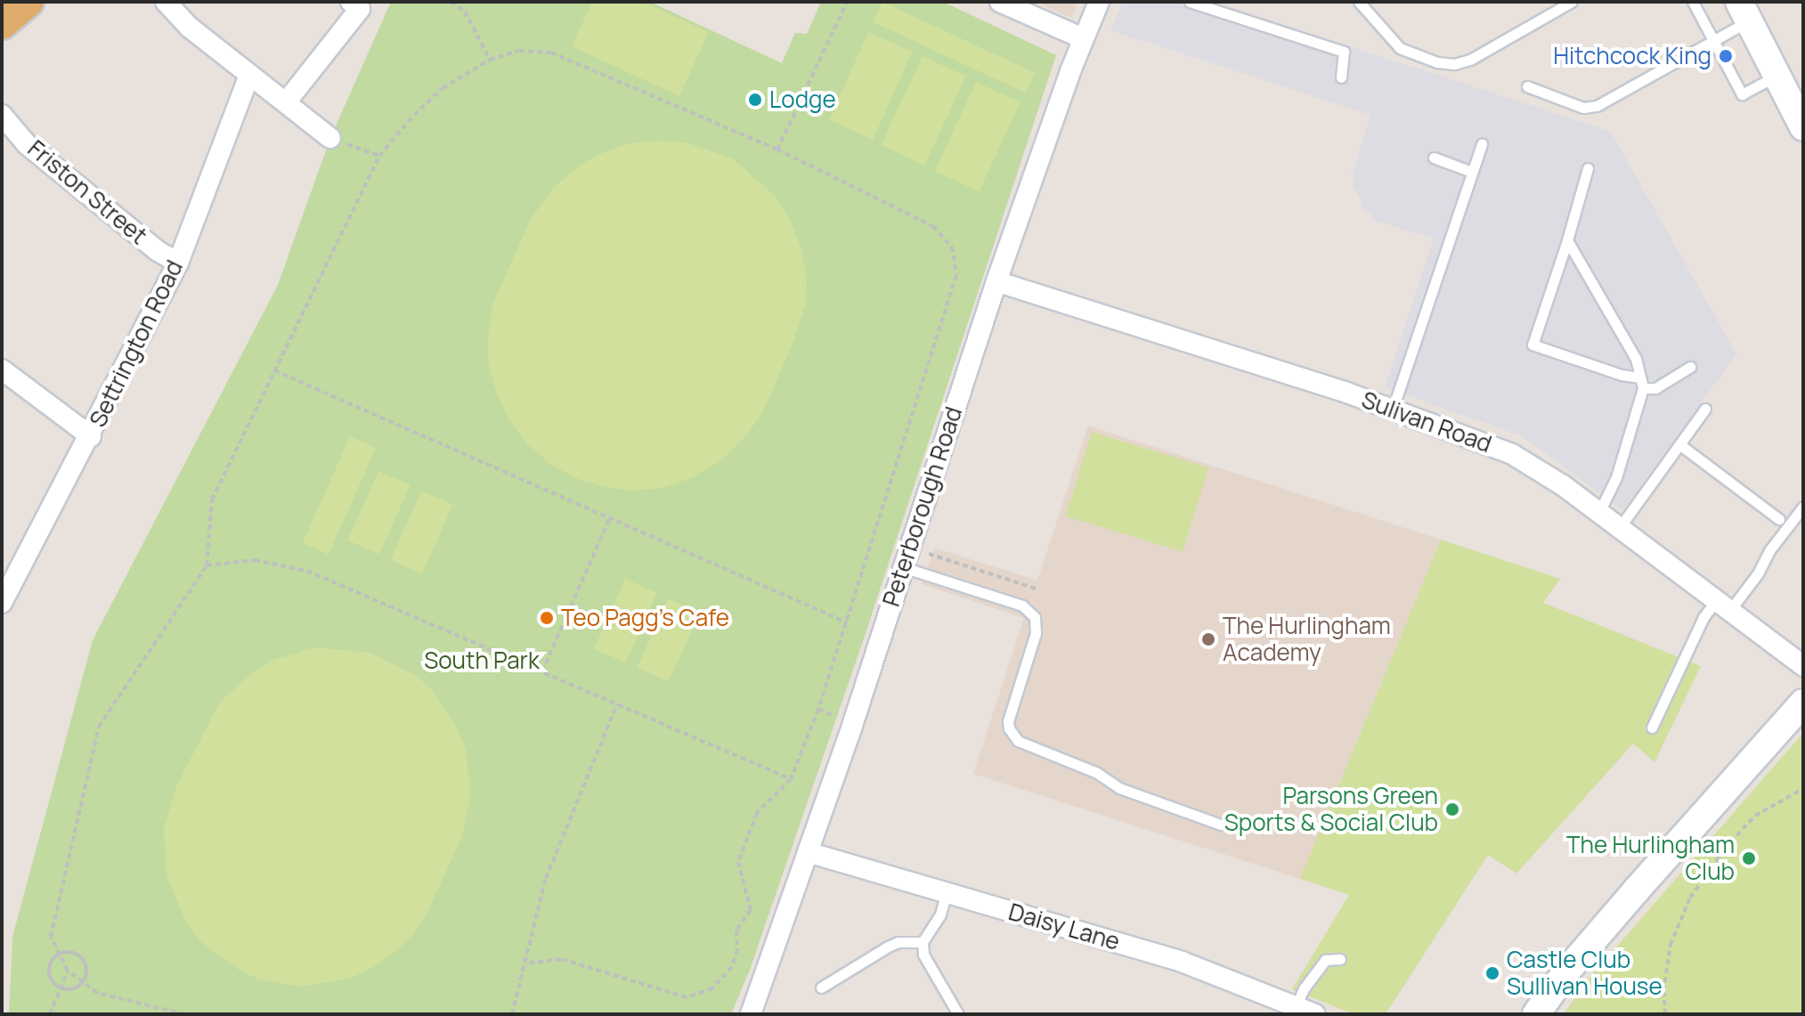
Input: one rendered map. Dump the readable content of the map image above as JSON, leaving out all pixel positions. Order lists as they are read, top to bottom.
{
  "streets": {
    "street": [
      "Friston Street",
      "Settrington Road",
      "Sulivan Road",
      "Peterborough Road",
      "Daisy Lane"
    ]
  },
  "crossings": [
    ["Friston Street", "Settrington Road"],
    ["Sulivan Road", "Peterborough Road"],
    ["Peterborough Road", "Daisy Lane"]
  ],
  "parks": ["South Park"],
  "places": [
    "Hitchcock King",
    "Lodge",
    "Teo Pagg's Cafe",
    "The Hurlingham Academy",
    "Parsons Green Sports & Social Club",
    "The Hurlingham Club",
    "Castle Club Sullivan House"
  ]
}
